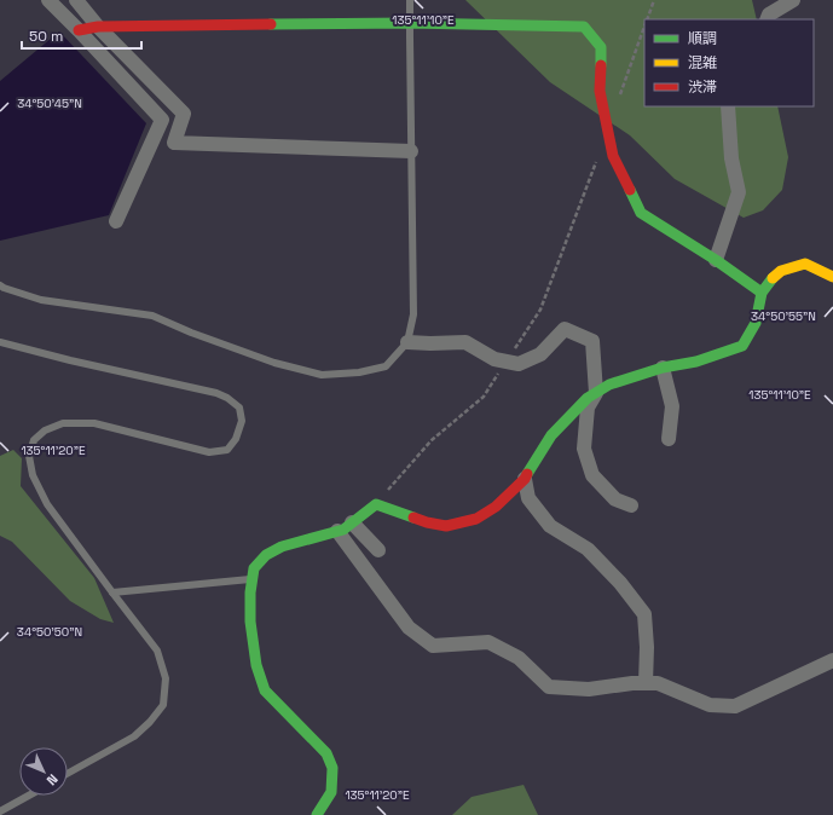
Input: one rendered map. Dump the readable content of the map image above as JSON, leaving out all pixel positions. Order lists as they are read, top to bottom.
{
  "legend": ["順調", "混雑", "渋滞"],
  "scale_bar": "50 m",
  "north": "bottom right",
  "coordinates": [
    "135°11'10\"E",
    "34°50'45\"N",
    "34°50'55\"N",
    "135°11'20\"E",
    "34°50'50\"N"
  ]
}
